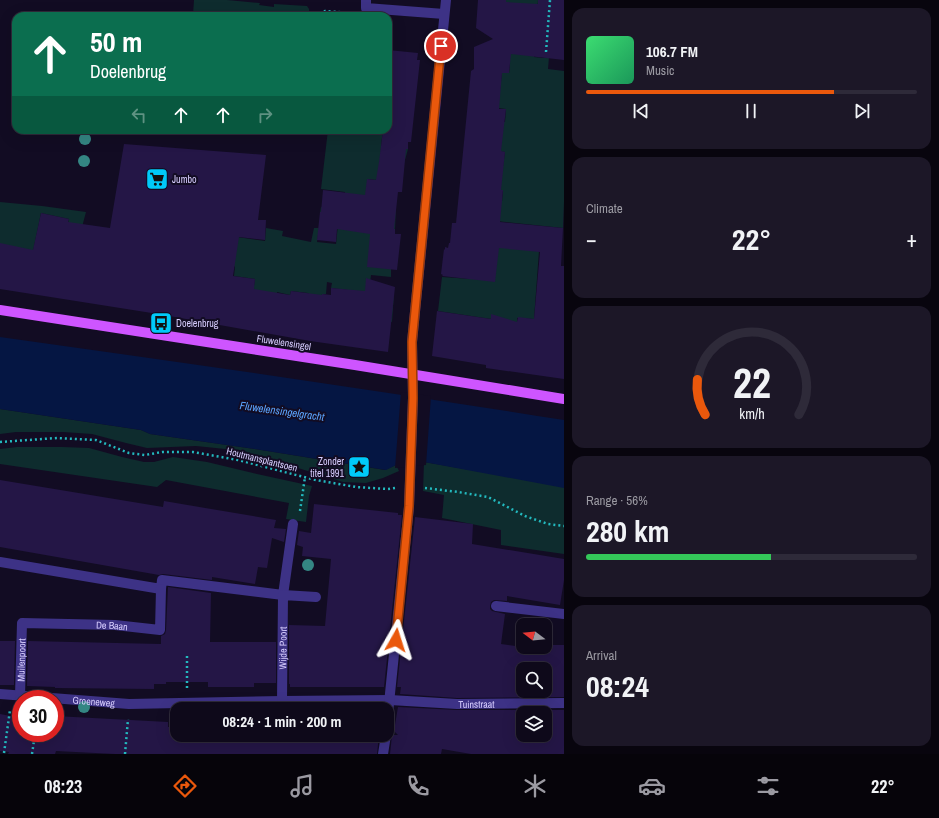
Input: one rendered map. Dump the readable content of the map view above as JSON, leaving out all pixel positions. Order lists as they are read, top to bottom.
{
  "streets": {
    "main road": ["Fluwelensingel"],
    "street": [
      "De Baan",
      "Wijde Poort",
      "Muilenpoort",
      "Groeneweg",
      "Tuinstraat"
    ],
    "path": ["Houtmansplantsoen"]
  },
  "crossings": [
    ["De Baan", "Muilenpoort"],
    ["Wijde Poort", "Groeneweg"],
    ["Groeneweg", "Tuinstraat"]
  ],
  "water": ["Fluwelensingelgracht"],
  "places": {
    "supermarket": ["Jumbo"],
    "bus stop": ["Doelenbrug"],
    "place": ["Zonder titel 1991"]
  },
  "north": "left",
  "page": {
    "turn": ["50 m", "Doelenbrug"],
    "song": ["106.7 FM", "Music"],
    "tile": [
      "Climate",
      ["Range · 56%", "280 km"],
      ["Arrival", "08:24"]
    ],
    "heat": ["−", "22°", "+"],
    "limit": "30",
    "trip": "08:24 · 1 min · 200 m",
    "tabs": ["08:23", "22°"],
    "gauge": ["22", "km/h"]
  }
}
